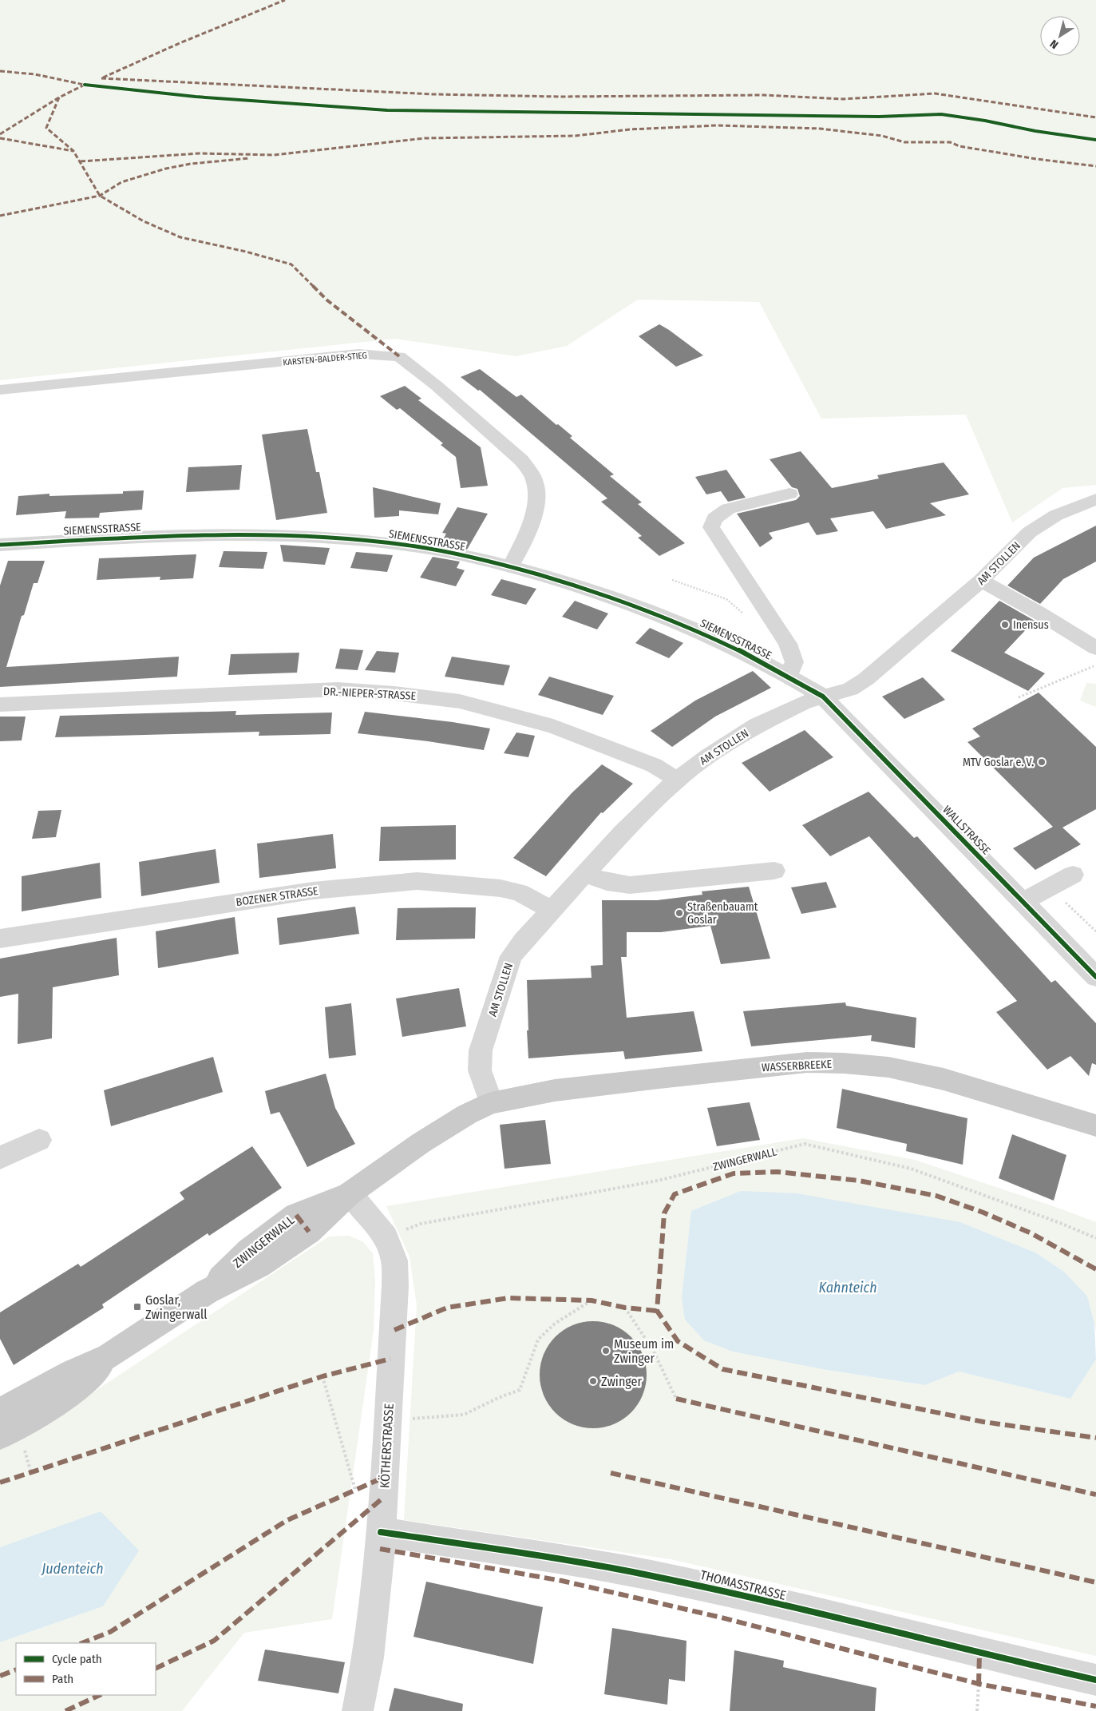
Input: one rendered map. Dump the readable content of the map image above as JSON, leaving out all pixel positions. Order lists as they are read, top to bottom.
{
  "streets": {
    "main road": ["WASSERBREEKE", "ZWINGERWALL"],
    "street": [
      "KARSTEN-BALDER-STIEG",
      "SIEMENSSTRASSE",
      "AM STOLLEN",
      "DR.-NIEPER-STRASSE",
      "WALLSTRASSE",
      "BOZENER STRASSE",
      "KÖTHERSTRASSE",
      "THOMASSTRASSE"
    ]
  },
  "crossings": [
    ["KARSTEN-BALDER-STIEG", "SIEMENSSTRASSE"],
    ["SIEMENSSTRASSE", "AM STOLLEN"],
    ["SIEMENSSTRASSE", "WALLSTRASSE"],
    ["AM STOLLEN", "DR.-NIEPER-STRASSE"],
    ["AM STOLLEN", "WALLSTRASSE"],
    ["AM STOLLEN", "BOZENER STRASSE"],
    ["AM STOLLEN", "WASSERBREEKE"],
    ["AM STOLLEN", "ZWINGERWALL"],
    ["WASSERBREEKE", "ZWINGERWALL"],
    ["ZWINGERWALL", "KÖTHERSTRASSE"],
    ["KÖTHERSTRASSE", "THOMASSTRASSE"]
  ],
  "water": ["Kahnteich", "Judenteich"],
  "places": {
    "other": [
      "Inensus",
      "MTV Goslar e. V.",
      "Straßenbauamt Goslar",
      "Museum im Zwinger",
      "Zwinger"
    ],
    "transit": ["Goslar, Zwingerwall"]
  },
  "legend": ["Cycle path", "Path"],
  "north": "bottom left"
}
